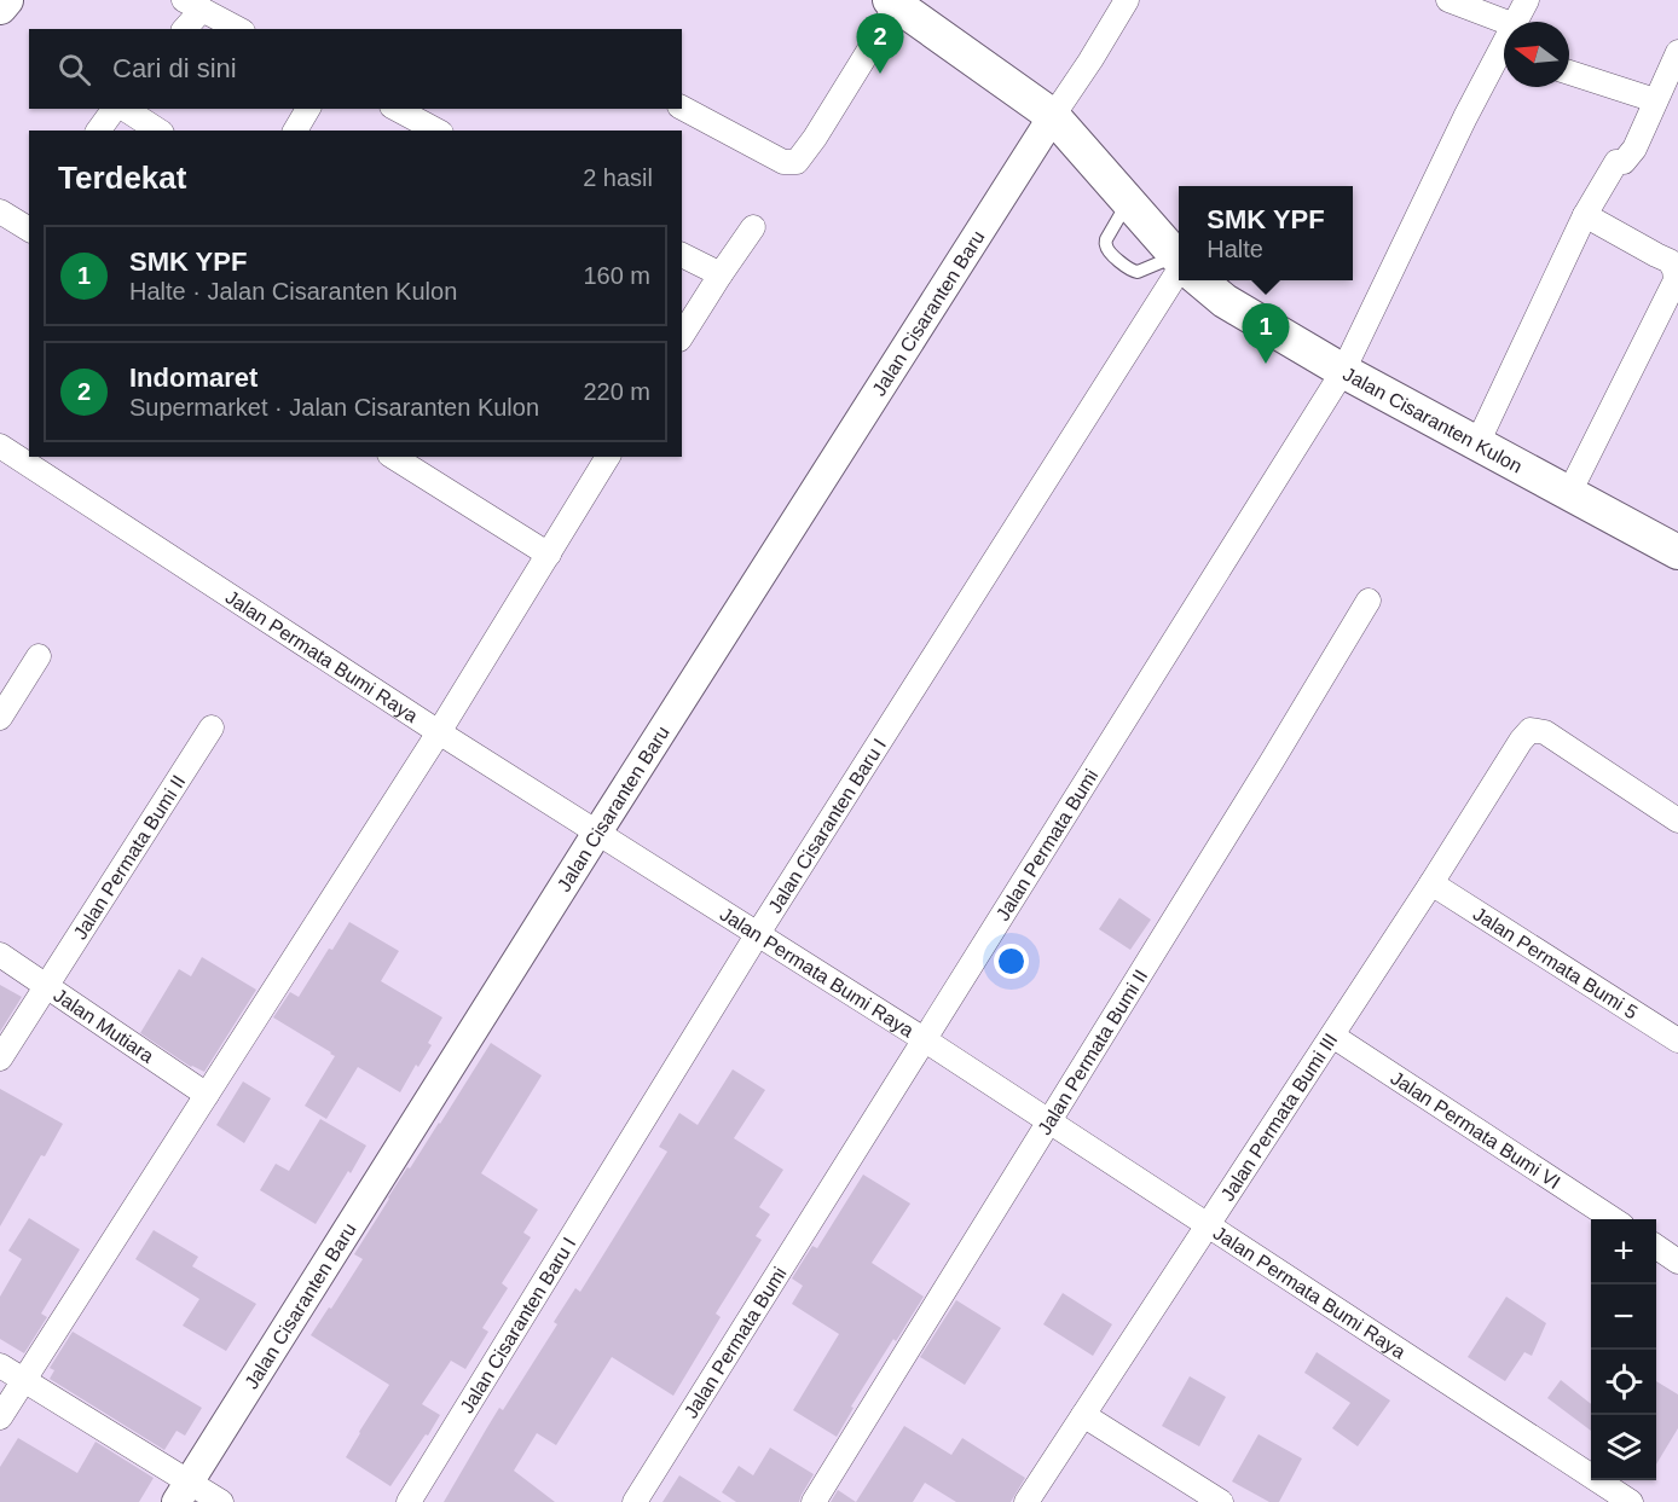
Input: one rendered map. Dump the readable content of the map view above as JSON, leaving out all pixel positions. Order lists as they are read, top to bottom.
{
  "streets": {
    "main road": ["Jalan Cisaranten Kulon"],
    "street": [
      "Jalan Cisaranten Baru",
      "Jalan Permata Bumi Raya",
      "Jalan Cisaranten Baru I",
      "Jalan Permata Bumi",
      "Jalan Permata Bumi II",
      "Jalan Permata Bumi 5",
      "Jalan Mutiara",
      "Jalan Permata Bumi III",
      "Jalan Permata Bumi VI"
    ]
  },
  "crossings": [
    ["Jalan Cisaranten Baru", "Jalan Cisaranten Kulon"],
    ["Jalan Cisaranten Baru", "Jalan Permata Bumi Raya"],
    ["Jalan Cisaranten Kulon", "Jalan Permata Bumi"],
    ["Jalan Permata Bumi Raya", "Jalan Cisaranten Baru I"],
    ["Jalan Permata Bumi Raya", "Jalan Permata Bumi"],
    ["Jalan Permata Bumi Raya", "Jalan Permata Bumi II"],
    ["Jalan Permata Bumi Raya", "Jalan Permata Bumi III"],
    ["Jalan Permata Bumi II", "Jalan Mutiara"],
    ["Jalan Permata Bumi 5", "Jalan Permata Bumi III"],
    ["Jalan Permata Bumi III", "Jalan Permata Bumi VI"]
  ],
  "north": "left",
  "page": {
    "pins": ["2", "1"],
    "search": "Cari di sini",
    "heading": ["Terdekat", "2 hasil"],
    "popup": ["SMK YPF", "Halte"],
    "list": [
      {
        "mark": "1",
        "name": "SMK YPF",
        "note": "Halte · Jalan Cisaranten Kulon",
        "value": "160 m"
      },
      {
        "mark": "2",
        "name": "Indomaret",
        "note": "Supermarket · Jalan Cisaranten Kulon",
        "value": "220 m"
      }
    ],
    "map_buttons": ["+", "−"]
  }
}
